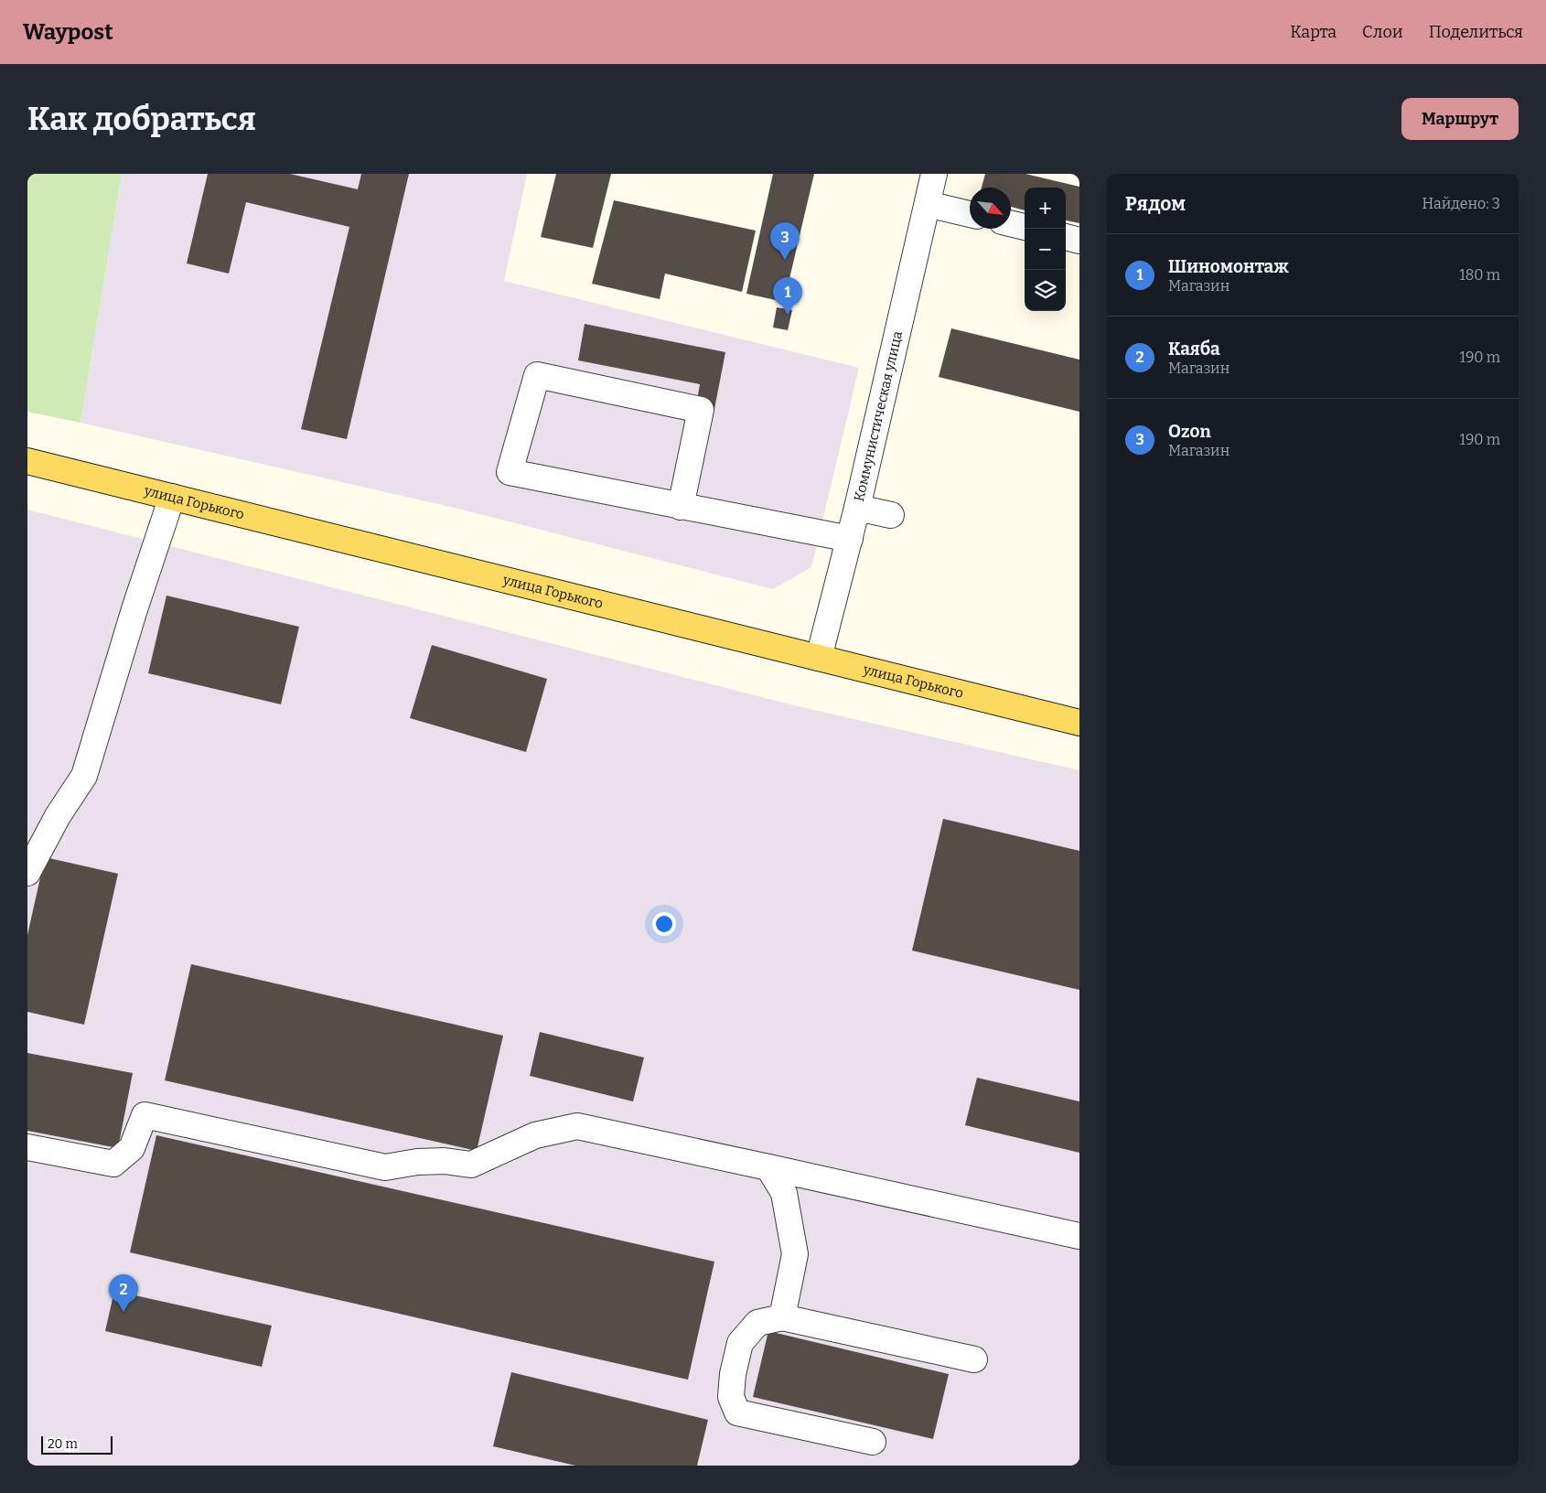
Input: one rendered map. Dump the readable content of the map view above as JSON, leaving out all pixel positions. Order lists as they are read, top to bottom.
{
  "streets": {
    "main road": ["улица Горького"],
    "street": ["Коммунистическая улица"]
  },
  "crossings": [
    ["Коммунистическая улица", "улица Горького"]
  ],
  "scale_bar": "20 m",
  "north": "bottom right",
  "page": {
    "header": "Waypost",
    "nav": ["Карта", "Слои", "Поделиться"],
    "buttons": "Маршрут",
    "title": "Как добраться",
    "heading": ["Рядом", "Найдено: 3"],
    "map_buttons": ["+", "−"],
    "pins": ["3", "1", "2"],
    "list": [
      {
        "mark": "1",
        "name": "Шиномонтаж",
        "note": "Магазин",
        "value": "180 m"
      },
      {
        "mark": "2",
        "name": "Каяба",
        "note": "Магазин",
        "value": "190 m"
      },
      {
        "mark": "3",
        "name": "Ozon",
        "note": "Магазин",
        "value": "190 m"
      }
    ],
    "scale": "20 m"
  }
}
